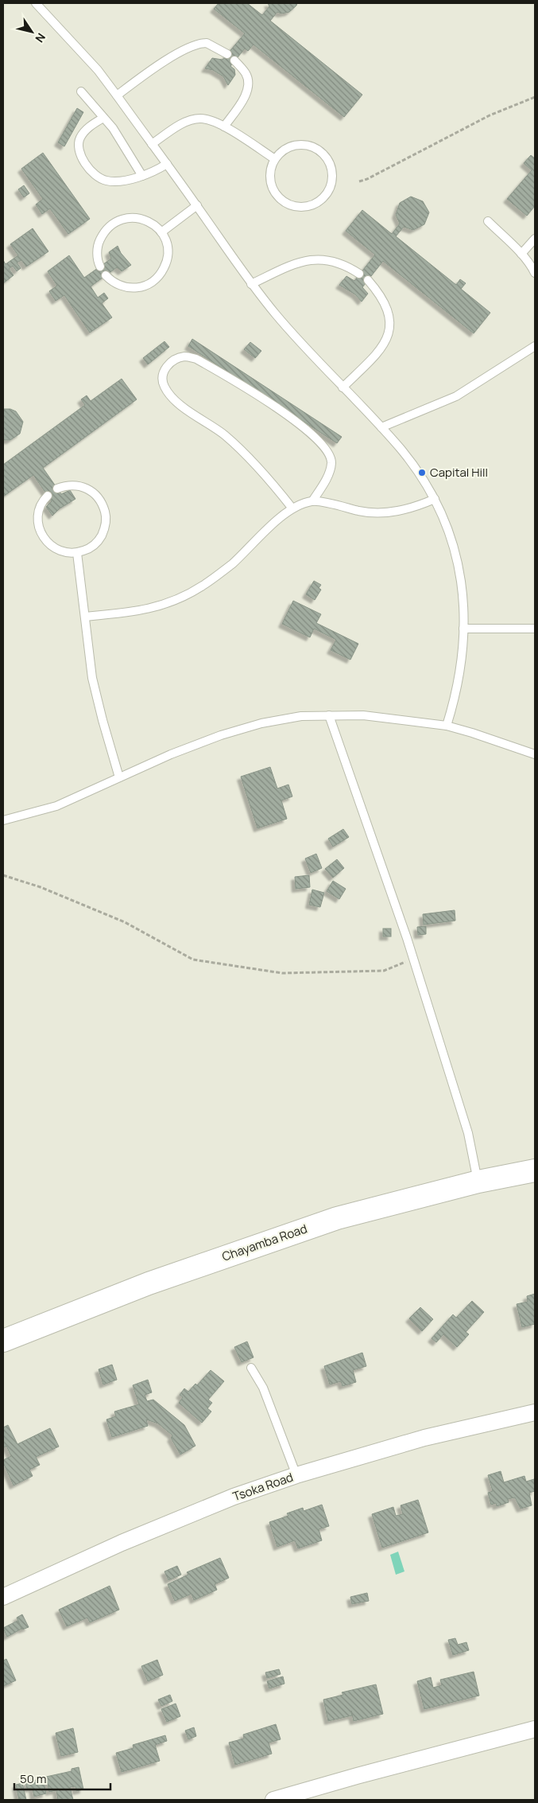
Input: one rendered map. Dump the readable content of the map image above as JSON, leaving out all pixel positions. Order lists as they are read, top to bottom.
{
  "streets": {
    "main road": ["Chayamba Road"],
    "street": ["Tsoka Road"]
  },
  "places": ["Capital Hill"],
  "scale_bar": "50 m",
  "north": "bottom right"
}
